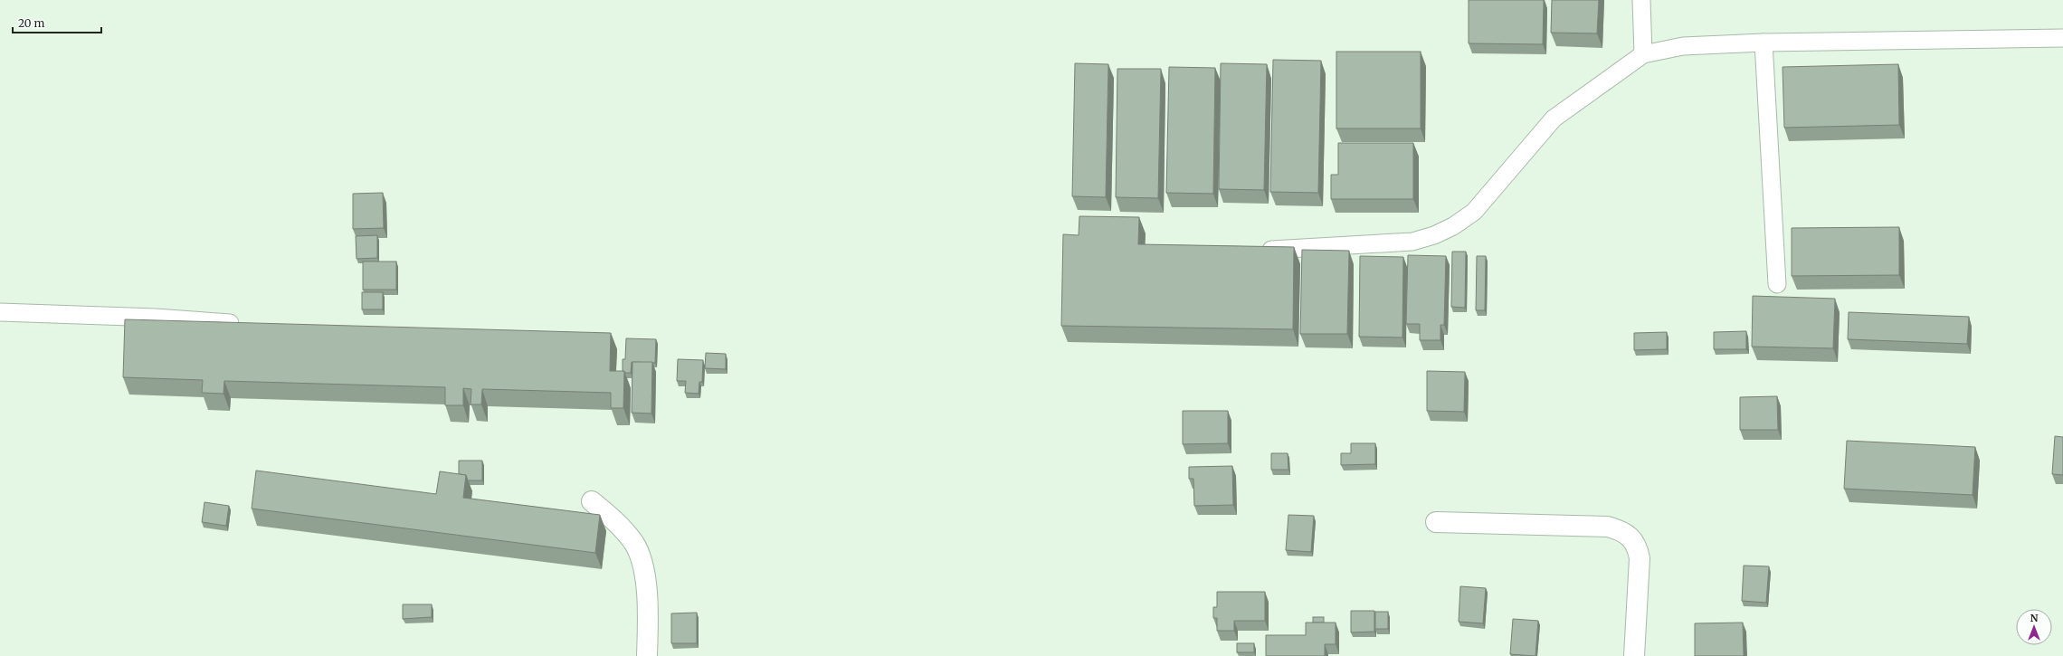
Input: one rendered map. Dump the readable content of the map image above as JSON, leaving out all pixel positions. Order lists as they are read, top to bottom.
{
  "scale_bar": "20 m",
  "north": "top"
}
